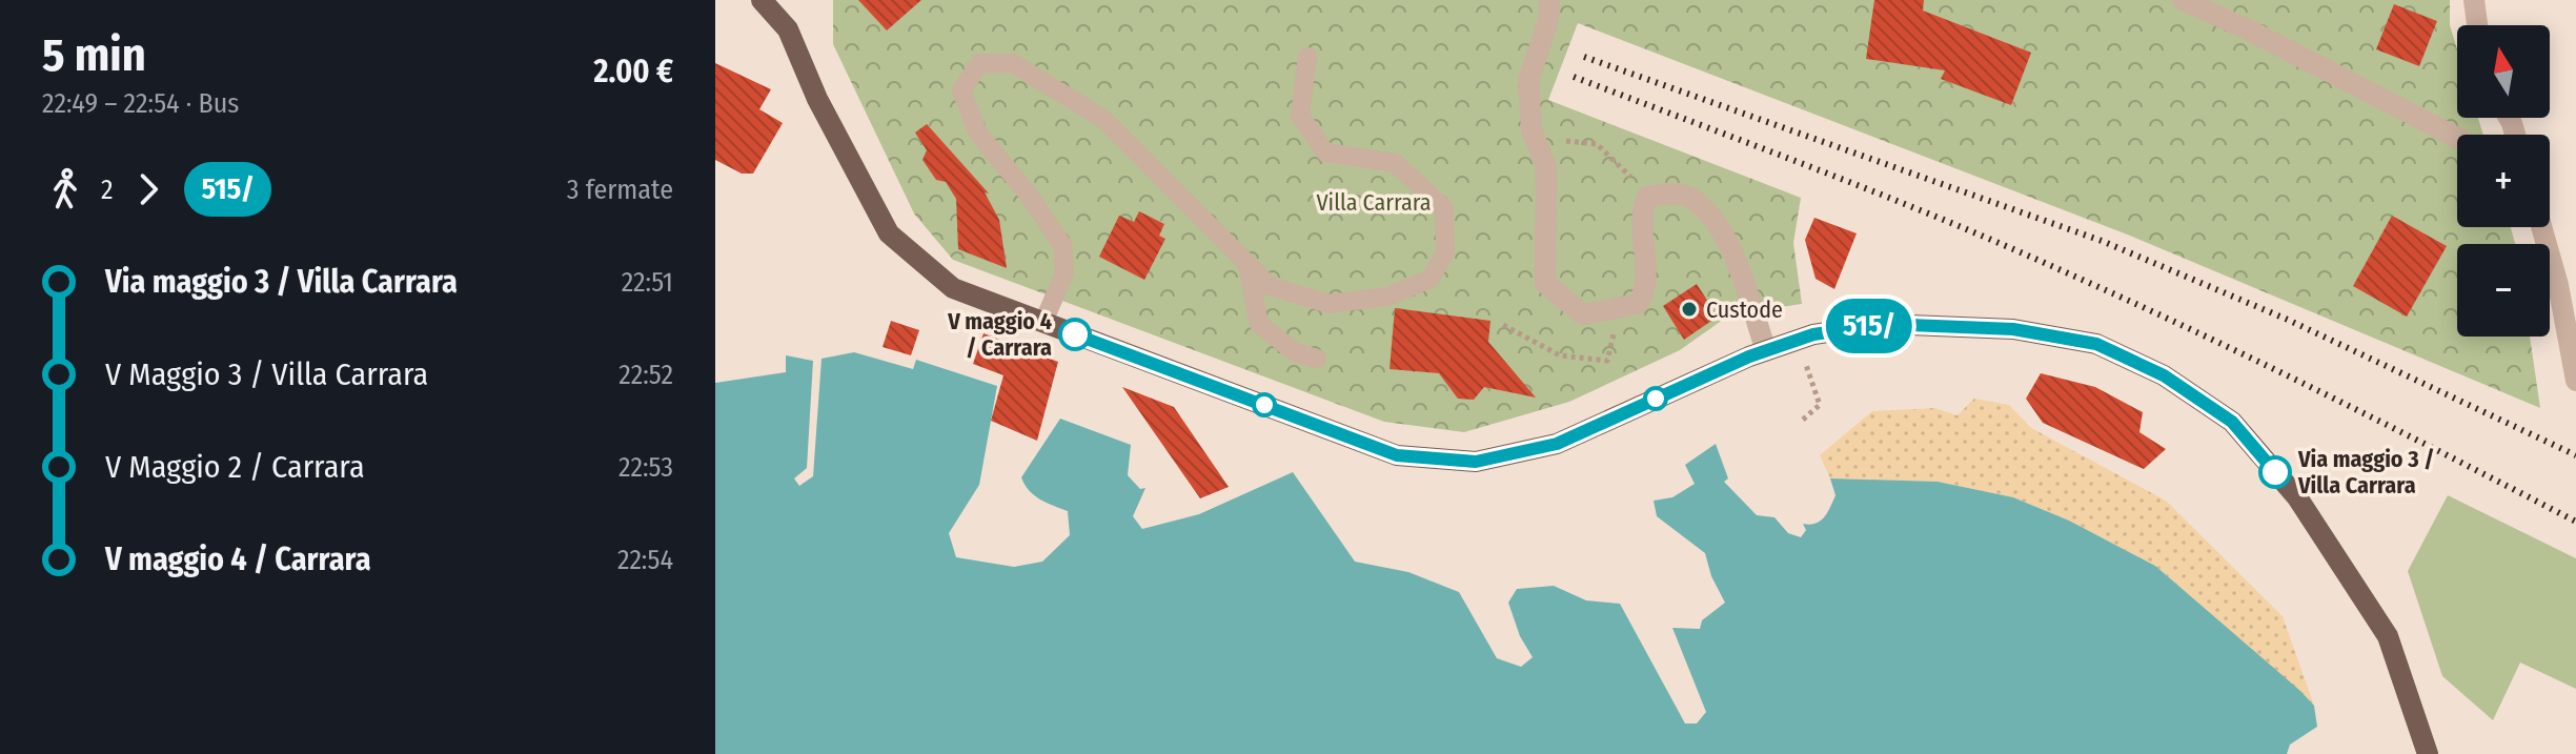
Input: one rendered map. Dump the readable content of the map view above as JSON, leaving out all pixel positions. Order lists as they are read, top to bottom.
{
  "parks": ["Villa Carrara"],
  "places": ["Custode", "V maggio 4 / Carrara", "Via maggio 3 / Villa Carrara"],
  "lines": ["bus line 515/"],
  "north": "top",
  "page": {
    "heading": ["5 min", "22:49 – 22:54 · Bus", "2.00 €"],
    "on_map": "515/",
    "map_buttons": ["+", "−"],
    "legs": ["2", "515/", "3 fermate"],
    "list": [
      {
        "name": "Via maggio 3 / Villa Carrara",
        "value": "22:51"
      },
      {
        "name": "V Maggio 3 / Villa Carrara",
        "value": "22:52"
      },
      {
        "name": "V Maggio 2 / Carrara",
        "value": "22:53"
      },
      {
        "name": "V maggio 4 / Carrara",
        "value": "22:54"
      }
    ]
  }
}
